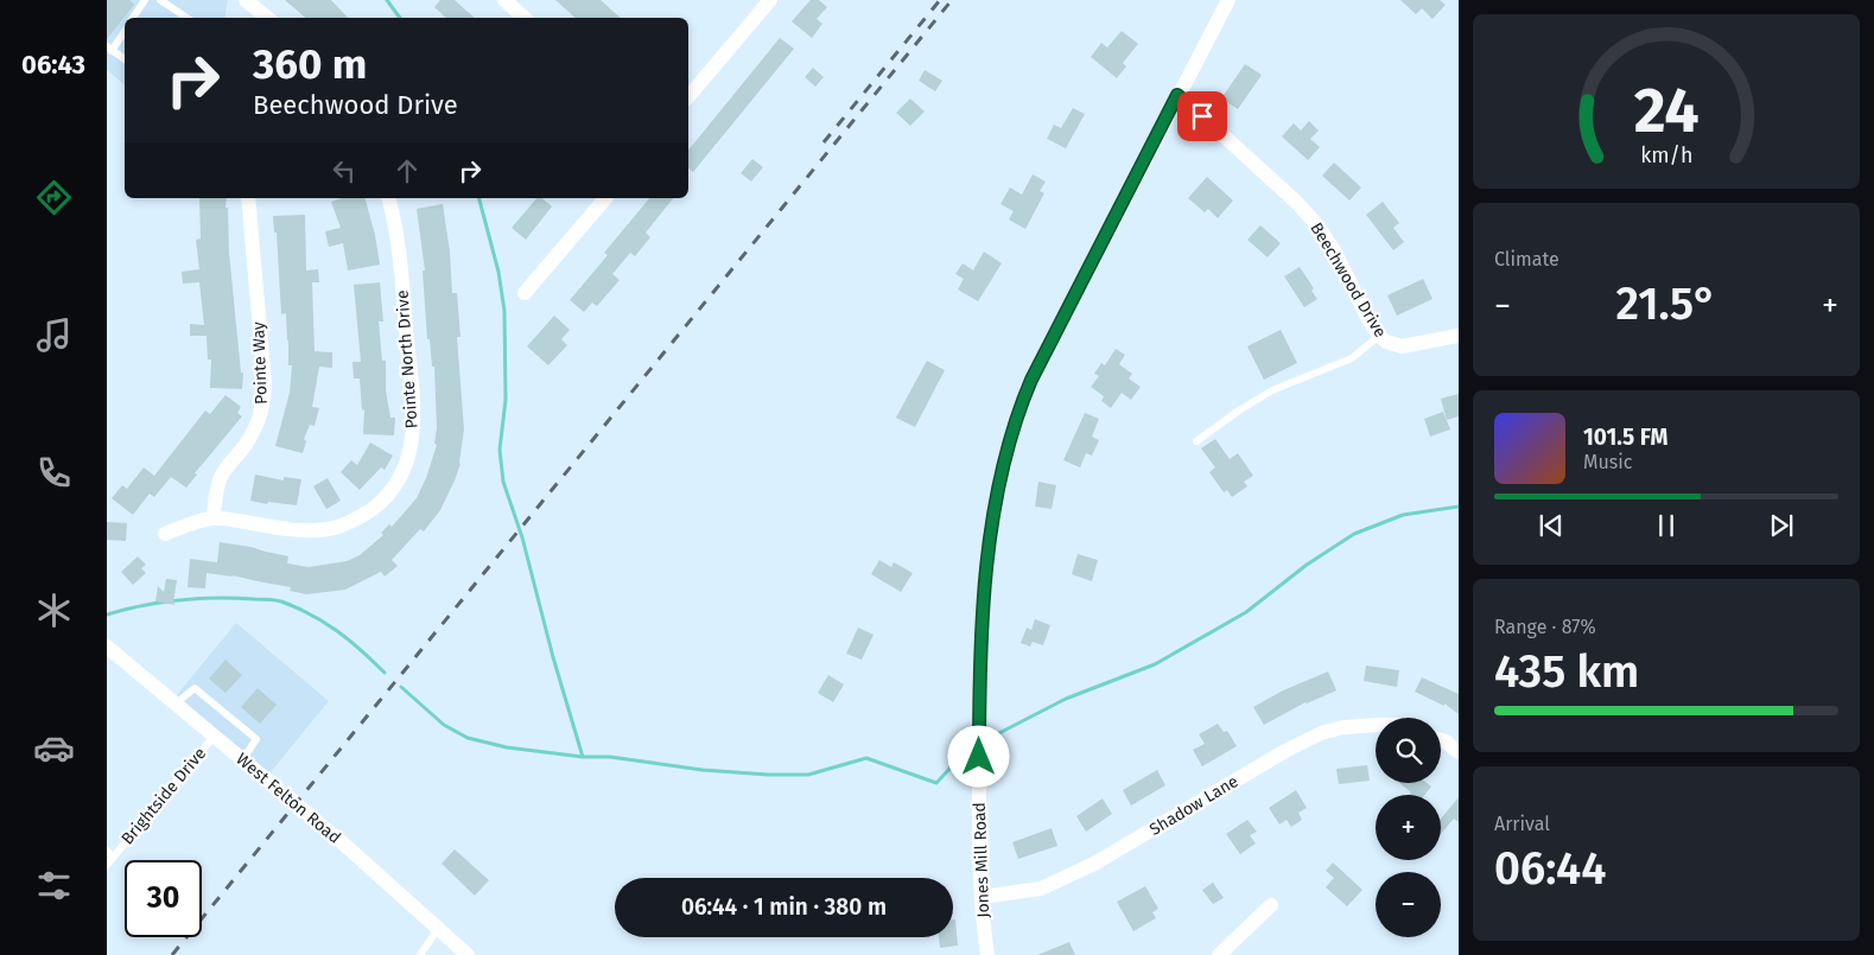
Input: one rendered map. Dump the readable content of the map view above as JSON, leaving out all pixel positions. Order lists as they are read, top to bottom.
{
  "streets": {
    "street": [
      "Beechwood Drive",
      "Pointe North Drive",
      "Pointe Way",
      "West Felton Road",
      "Shadow Lane",
      "Jones Mill Road"
    ],
    "lane": ["Brightside Drive"]
  },
  "crossings": [
    ["Beechwood Drive", "Jones Mill Road"],
    ["Pointe North Drive", "Pointe Way"],
    ["Brightside Drive", "West Felton Road"],
    ["Shadow Lane", "Jones Mill Road"]
  ],
  "page": {
    "tabs": "06:43",
    "turn": ["360 m", "Beechwood Drive"],
    "tile": [
      "Climate",
      ["Range · 87%", "435 km"],
      ["Arrival", "06:44"]
    ],
    "heat": ["−", "21.5°", "+"],
    "song": ["101.5 FM", "Music"],
    "map_buttons": ["+", "−"],
    "limit": "30",
    "trip": "06:44 · 1 min · 380 m",
    "gauge": ["24", "km/h"]
  }
}
